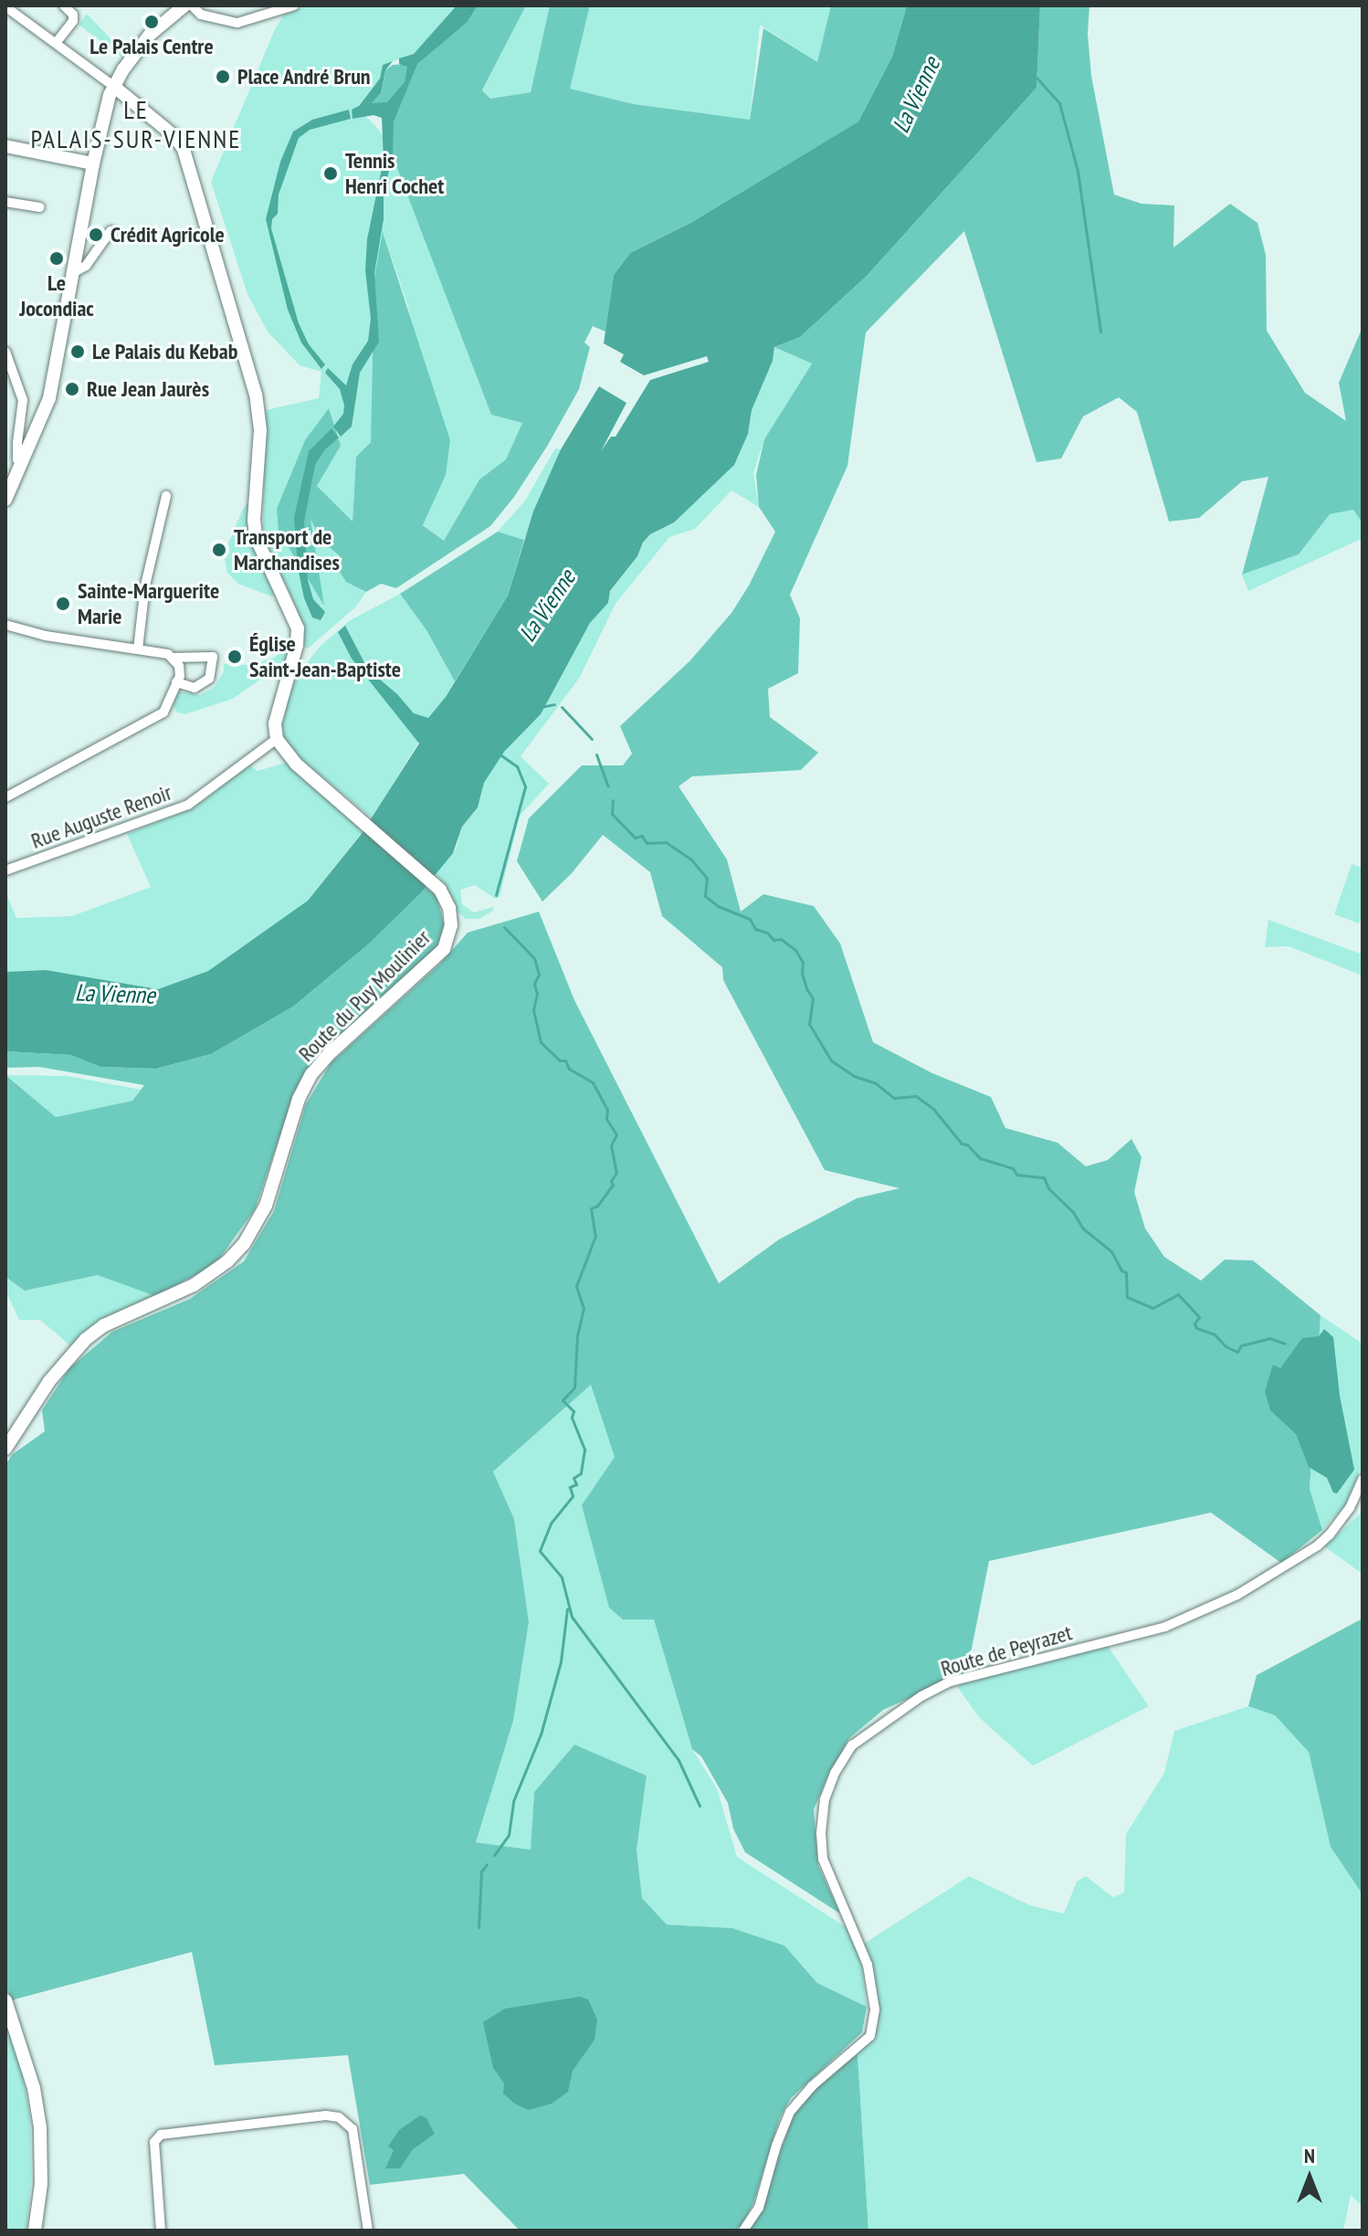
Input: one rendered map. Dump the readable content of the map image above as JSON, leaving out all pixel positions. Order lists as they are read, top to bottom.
{
  "streets": {
    "main road": ["Route du Puy Moulinier"],
    "street": ["Rue Auguste Renoir", "Route de Peyrazet"]
  },
  "crossings": [
    ["Rue Auguste Renoir", "Route du Puy Moulinier"]
  ],
  "districts": ["LE PALAIS-SUR-VIENNE"],
  "water": ["La Vienne"],
  "places": [
    "Le Palais Centre",
    "Place André Brun",
    "Tennis Henri Cochet",
    "Crédit Agricole",
    "Le Jocondiac",
    "Le Palais du Kebab",
    "Rue Jean Jaurès",
    "Transport de Marchandises",
    "Sainte-Marguerite Marie",
    "Église Saint-Jean-Baptiste"
  ],
  "north": "top"
}
